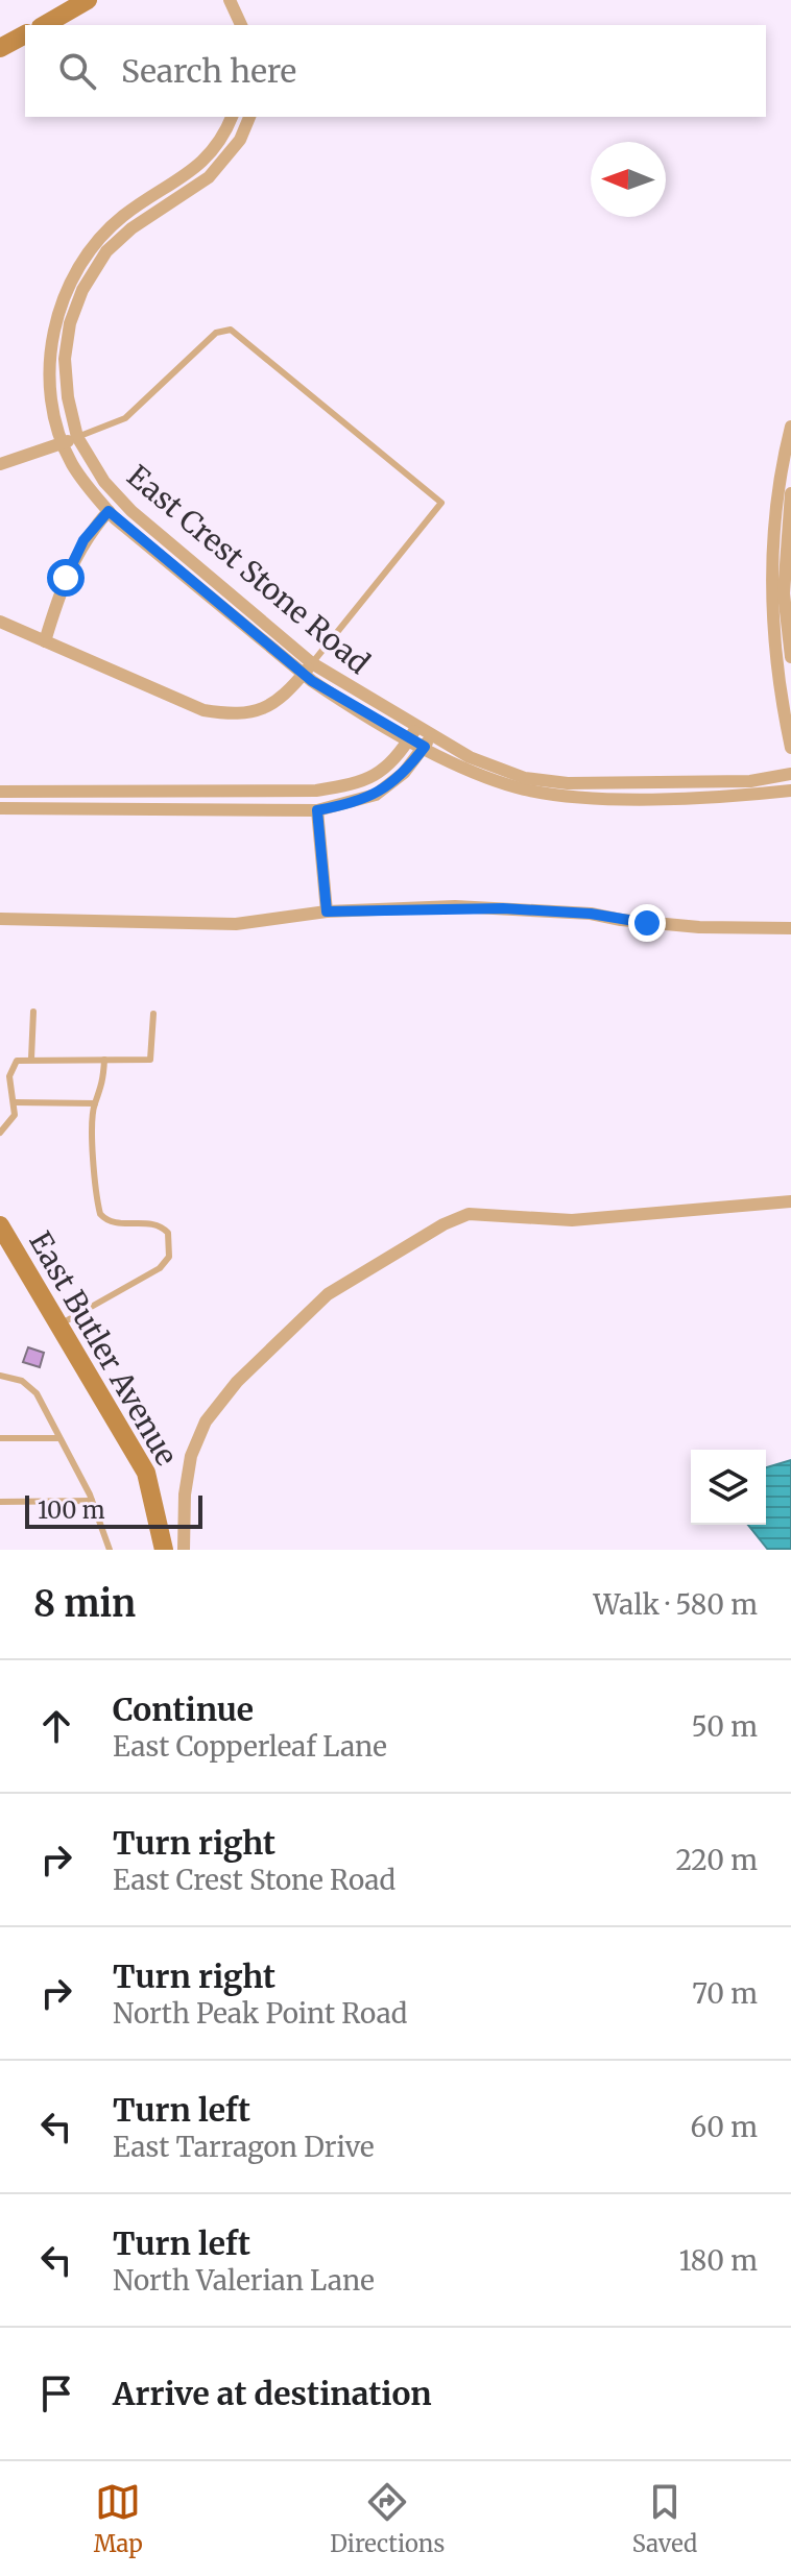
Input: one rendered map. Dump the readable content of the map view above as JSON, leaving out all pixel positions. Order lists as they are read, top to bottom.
{
  "streets": {
    "street": ["East Crest Stone Road", "East Butler Avenue"]
  },
  "scale_bar": "100 m",
  "north": "left",
  "page": {
    "search": "Search here",
    "scale": "100 m",
    "heading": ["8 min", "Walk · 580 m"],
    "list": [
      ["Continue", "East Copperleaf Lane", "50 m"],
      ["Turn right", "East Crest Stone Road", "220 m"],
      ["Turn right", "North Peak Point Road", "70 m"],
      ["Turn left", "East Tarragon Drive", "60 m"],
      ["Turn left", "North Valerian Lane", "180 m"],
      "Arrive at destination"
    ],
    "nav": ["Map", "Directions", "Saved"]
  }
}
